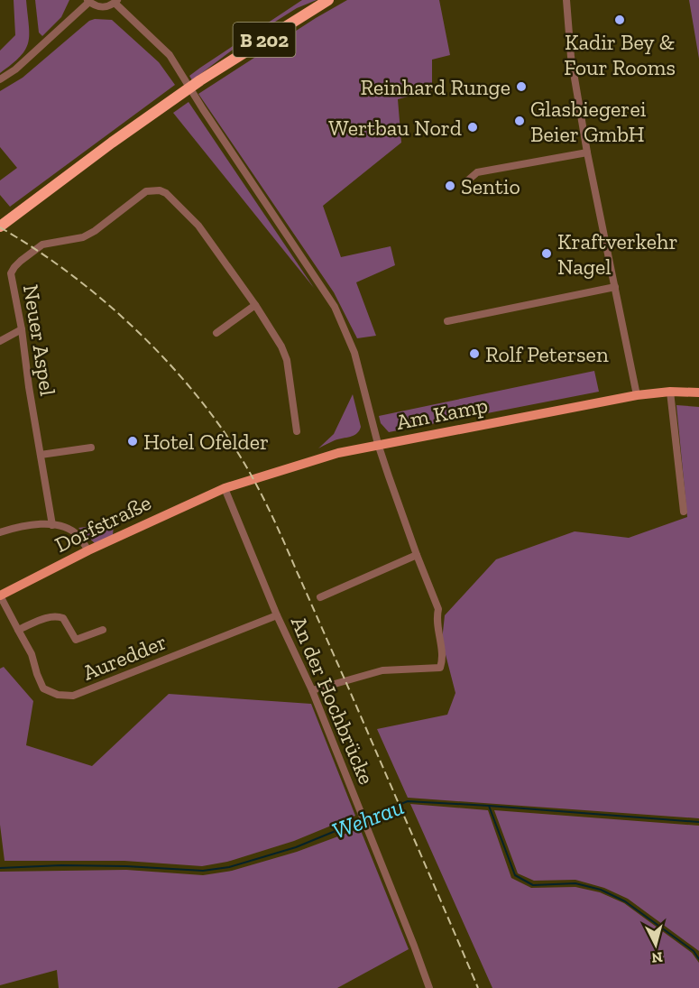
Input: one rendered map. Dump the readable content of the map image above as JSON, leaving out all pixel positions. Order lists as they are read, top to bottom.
{
  "streets": {
    "highway": ["B 202"],
    "main road": ["Am Kamp", "Dorfstraße"],
    "street": ["Neuer Aspel", "Auredder", "An der Hochbrücke"]
  },
  "crossings": [
    ["Am Kamp", "Dorfstraße"],
    ["Am Kamp", "An der Hochbrücke"],
    ["Dorfstraße", "Auredder"],
    ["Dorfstraße", "An der Hochbrücke"],
    ["Auredder", "An der Hochbrücke"]
  ],
  "water": ["Wehrau"],
  "places": [
    "Kadir Bey & Four Rooms",
    "Reinhard Runge",
    "Glasbiegerei Beier GmbH",
    "Wertbau Nord",
    "Sentio",
    "Kraftverkehr Nagel",
    "Rolf Petersen",
    "Hotel Ofelder"
  ],
  "north": "bottom"
}
